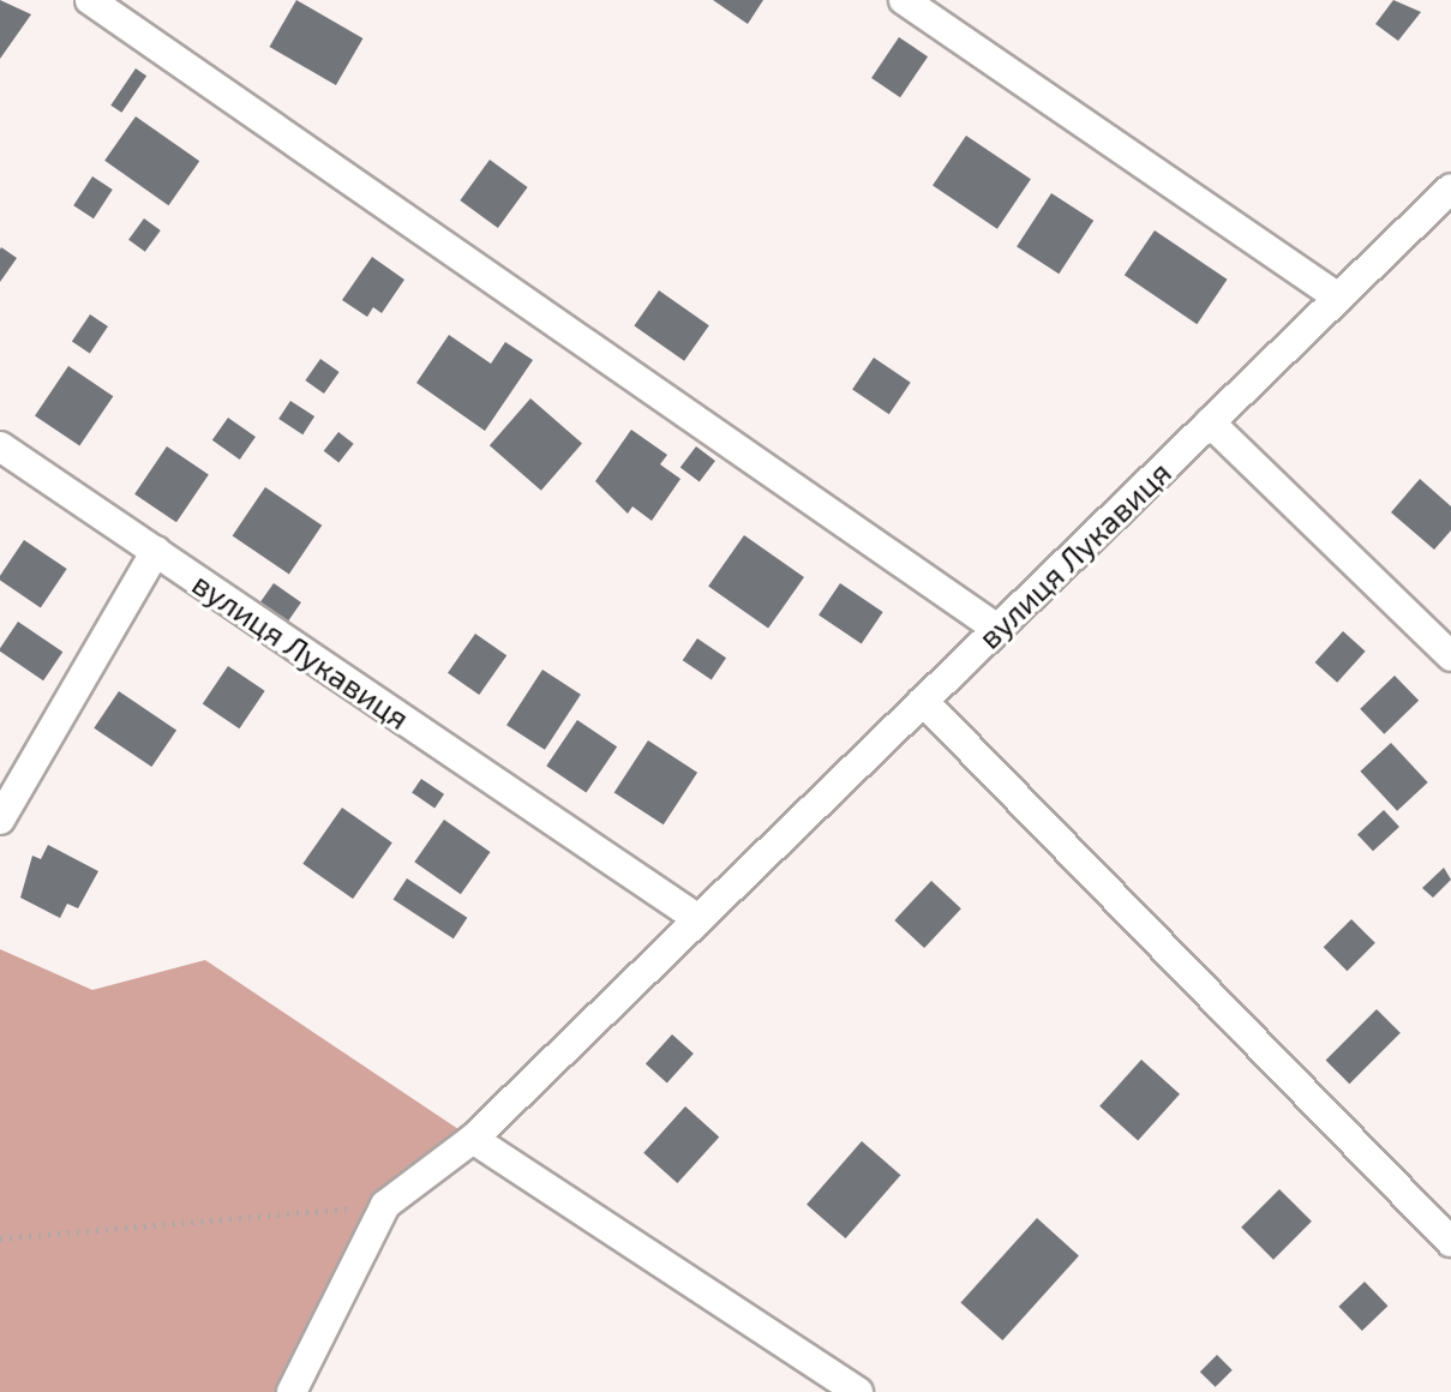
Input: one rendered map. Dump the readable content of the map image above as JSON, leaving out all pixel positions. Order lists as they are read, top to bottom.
{
  "streets": {
    "street": ["вулиця Лукавиця"]
  }
}
